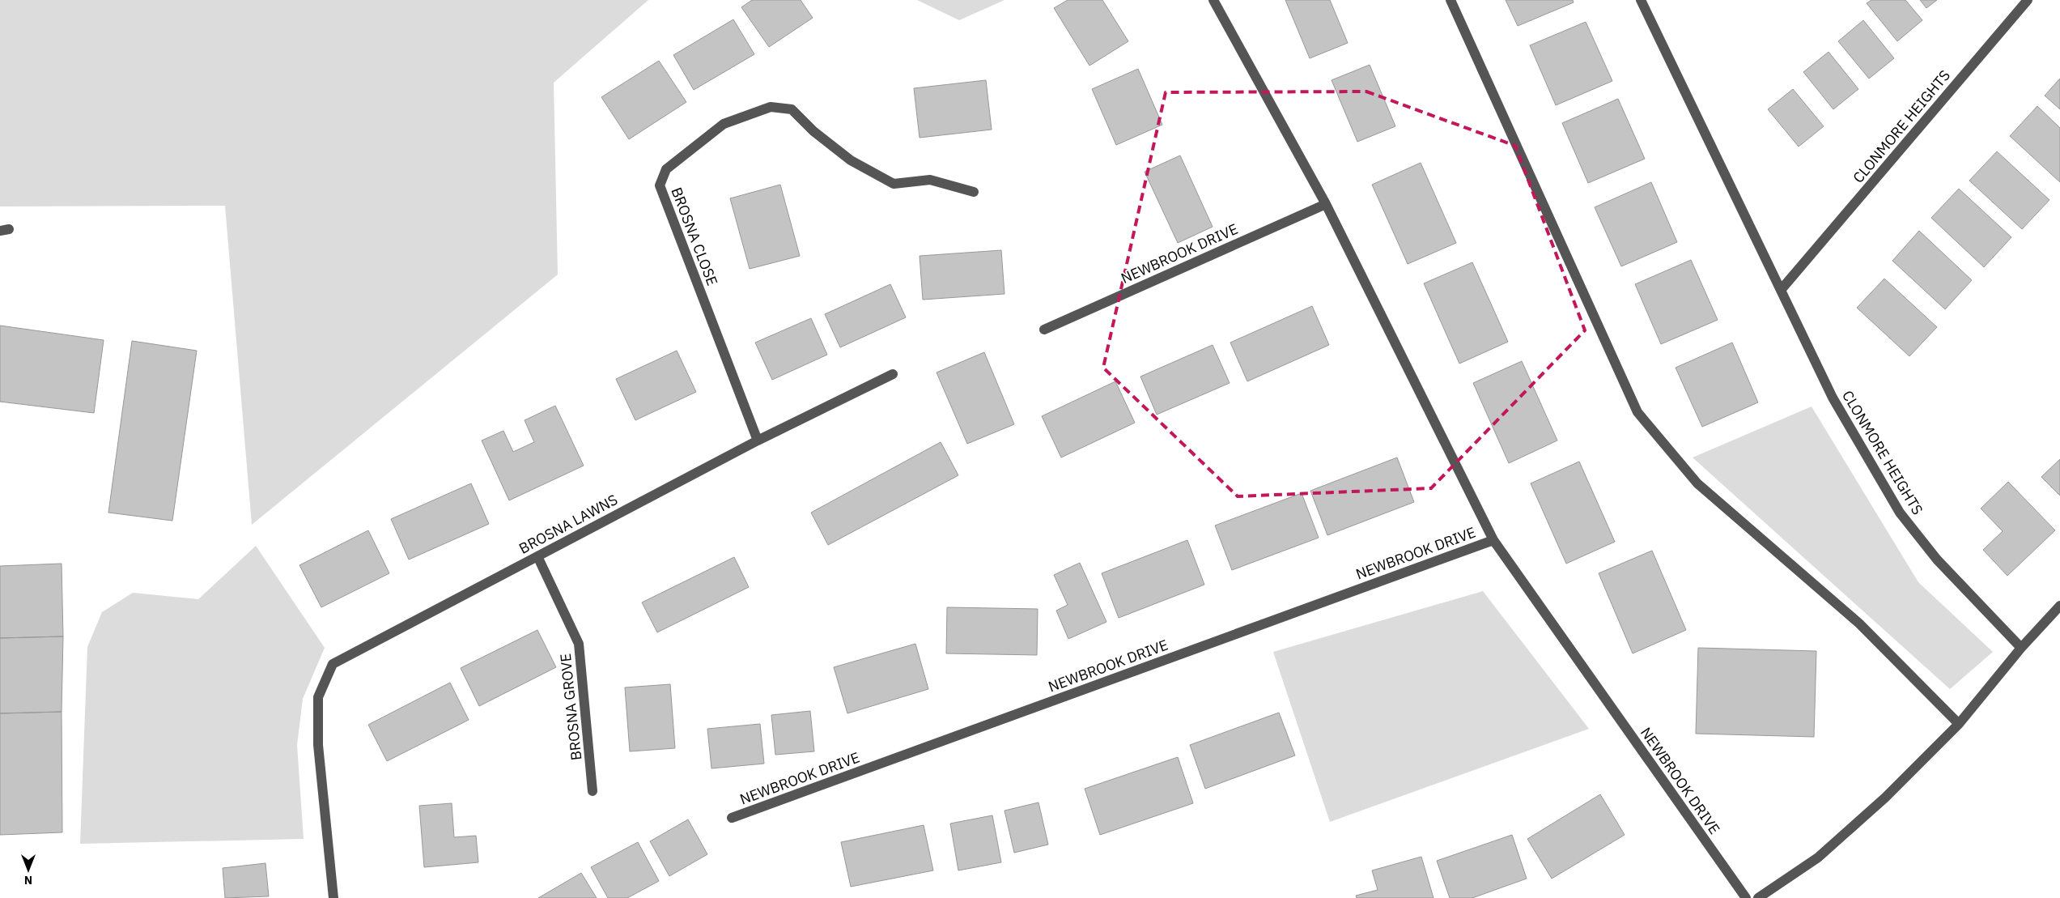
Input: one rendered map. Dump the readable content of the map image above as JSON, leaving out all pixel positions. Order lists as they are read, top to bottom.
{
  "streets": {
    "street": [
      "CLONMORE HEIGHTS",
      "BROSNA CLOSE",
      "NEWBROOK DRIVE",
      "BROSNA LAWNS",
      "BROSNA GROVE"
    ]
  },
  "crossings": [
    ["BROSNA CLOSE", "BROSNA LAWNS"],
    ["BROSNA LAWNS", "BROSNA GROVE"]
  ],
  "north": "bottom"
}
